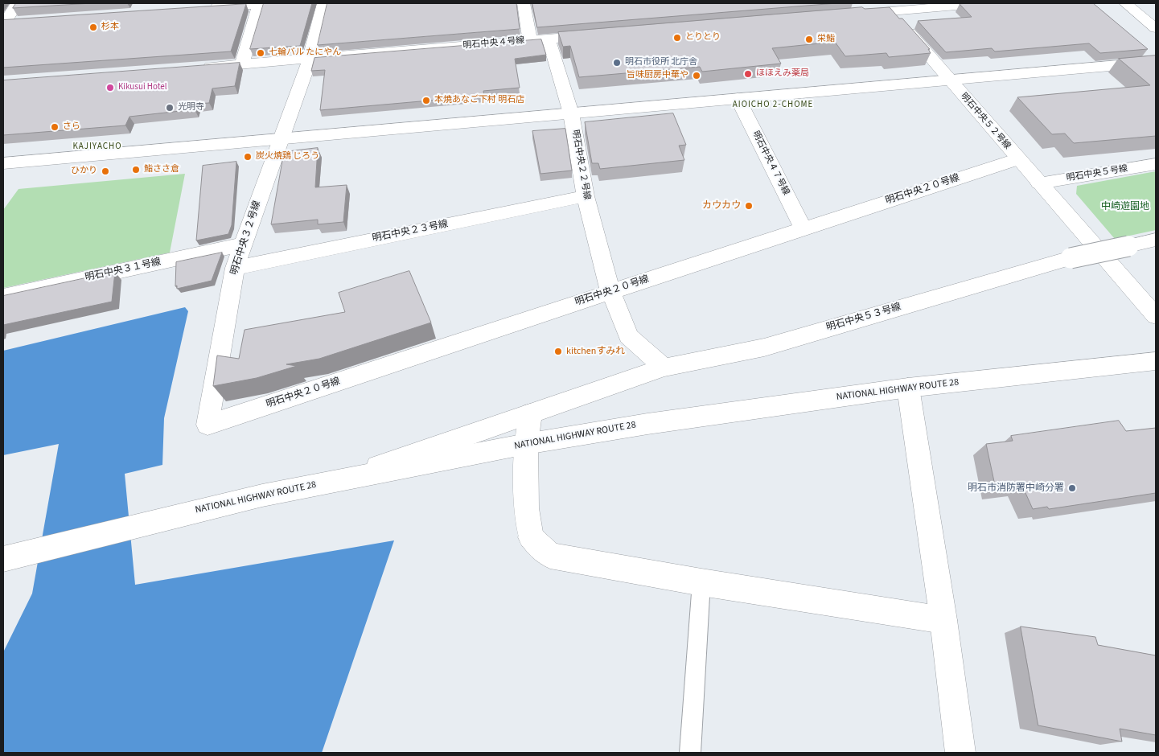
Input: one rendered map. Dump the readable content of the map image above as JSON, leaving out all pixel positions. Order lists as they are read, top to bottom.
{
  "streets": {
    "main road": [
      "明石中央４号線",
      "明石中央５２号線",
      "明石中央４７号線",
      "明石中央２２号線",
      "明石中央５号線",
      "明石中央２０号線",
      "明石中央２３号線",
      "明石中央３２号線",
      "明石中央３１号線",
      "明石中央５３号線",
      "NATIONAL HIGHWAY ROUTE 28"
    ]
  },
  "crossings": [
    ["明石中央４号線", "明石中央２２号線"],
    ["明石中央４号線", "明石中央３２号線"],
    ["明石中央５２号線", "明石中央５号線"],
    ["明石中央５２号線", "明石中央２０号線"],
    ["明石中央４７号線", "明石中央２０号線"],
    ["明石中央２２号線", "明石中央２０号線"],
    ["明石中央２２号線", "明石中央２３号線"],
    ["明石中央２０号線", "明石中央３２号線"],
    ["明石中央２３号線", "明石中央３２号線"],
    ["明石中央３２号線", "明石中央３１号線"],
    ["明石中央５３号線", "NATIONAL HIGHWAY ROUTE 28"]
  ],
  "districts": ["AIOICHO 2-CHOME", "KAJIYACHO"],
  "parks": ["中崎遊園地"],
  "places": [
    "杉本",
    "とりとり",
    "栄鮨",
    "七輪バル たにやん",
    "明石市役所 北庁舎",
    "ほほえみ薬局",
    "旨味厨房中華や",
    "Kikusui Hotel",
    "本焼あなご下村 明石店",
    "光明寺",
    "さら",
    "炭火焼鶏 じろう",
    "鮨ささ倉",
    "ひかり",
    "カウカウ",
    "kitchenすみれ",
    "明石市消防署中崎分署"
  ]
}
